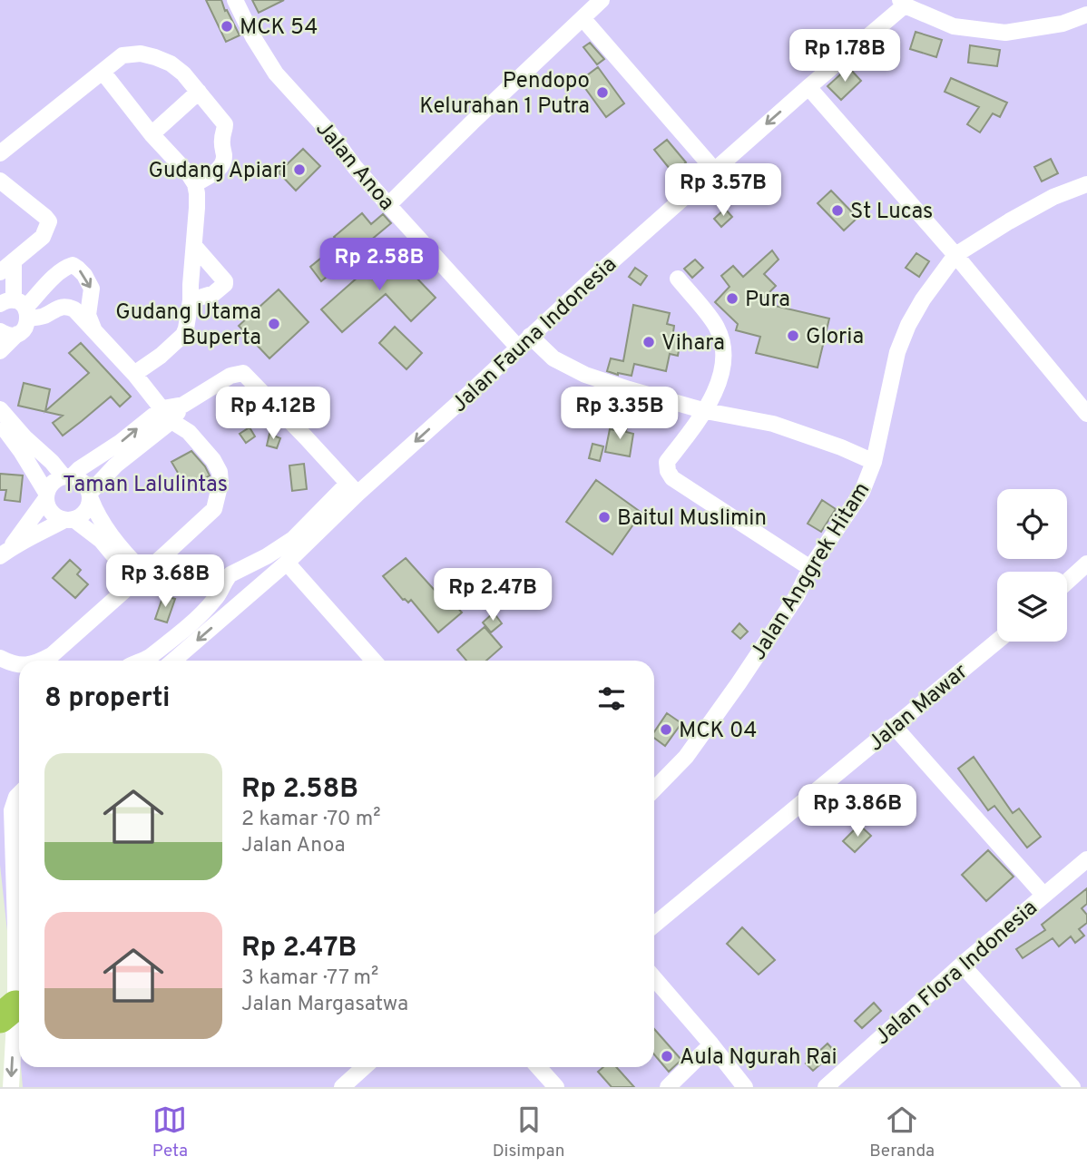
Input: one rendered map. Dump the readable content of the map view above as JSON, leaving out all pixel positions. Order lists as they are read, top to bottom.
{
  "streets": {
    "street": [
      "Jalan Anoa",
      "Jalan Fauna Indonesia",
      "Jalan Anggrek Hitam",
      "Jalan Mawar",
      "Jalan Flora Indonesia"
    ]
  },
  "crossings": [
    ["Jalan Anoa", "Jalan Fauna Indonesia"],
    ["Jalan Anoa", "Jalan Anggrek Hitam"]
  ],
  "parks": ["Taman Lalulintas"],
  "places": [
    "MCK 54",
    "Pendopo Kelurahan 1 Putra",
    "Gudang Apiari",
    "St Lucas",
    "Pura",
    "Gudang Utama Buperta",
    "Gloria",
    "Vihara",
    "Baitul Muslimin",
    "MCK 04",
    "Aula Ngurah Rai"
  ],
  "page": {
    "price": [
      "Rp 1.78B",
      "Rp 3.57B",
      "Rp 2.58B",
      "Rp 4.12B",
      "Rp 3.35B",
      "Rp 3.68B",
      "Rp 2.47B",
      "Rp 3.86B"
    ],
    "heading": "8 properti",
    "list": [
      {
        "name": "Rp 2.58B",
        "note": "2 kamar · 70 m² · Jalan Anoa"
      },
      {
        "name": "Rp 2.47B",
        "note": "3 kamar · 77 m² · Jalan Margasatwa"
      }
    ],
    "tabs": ["Peta", "Disimpan", "Beranda"]
  }
}
